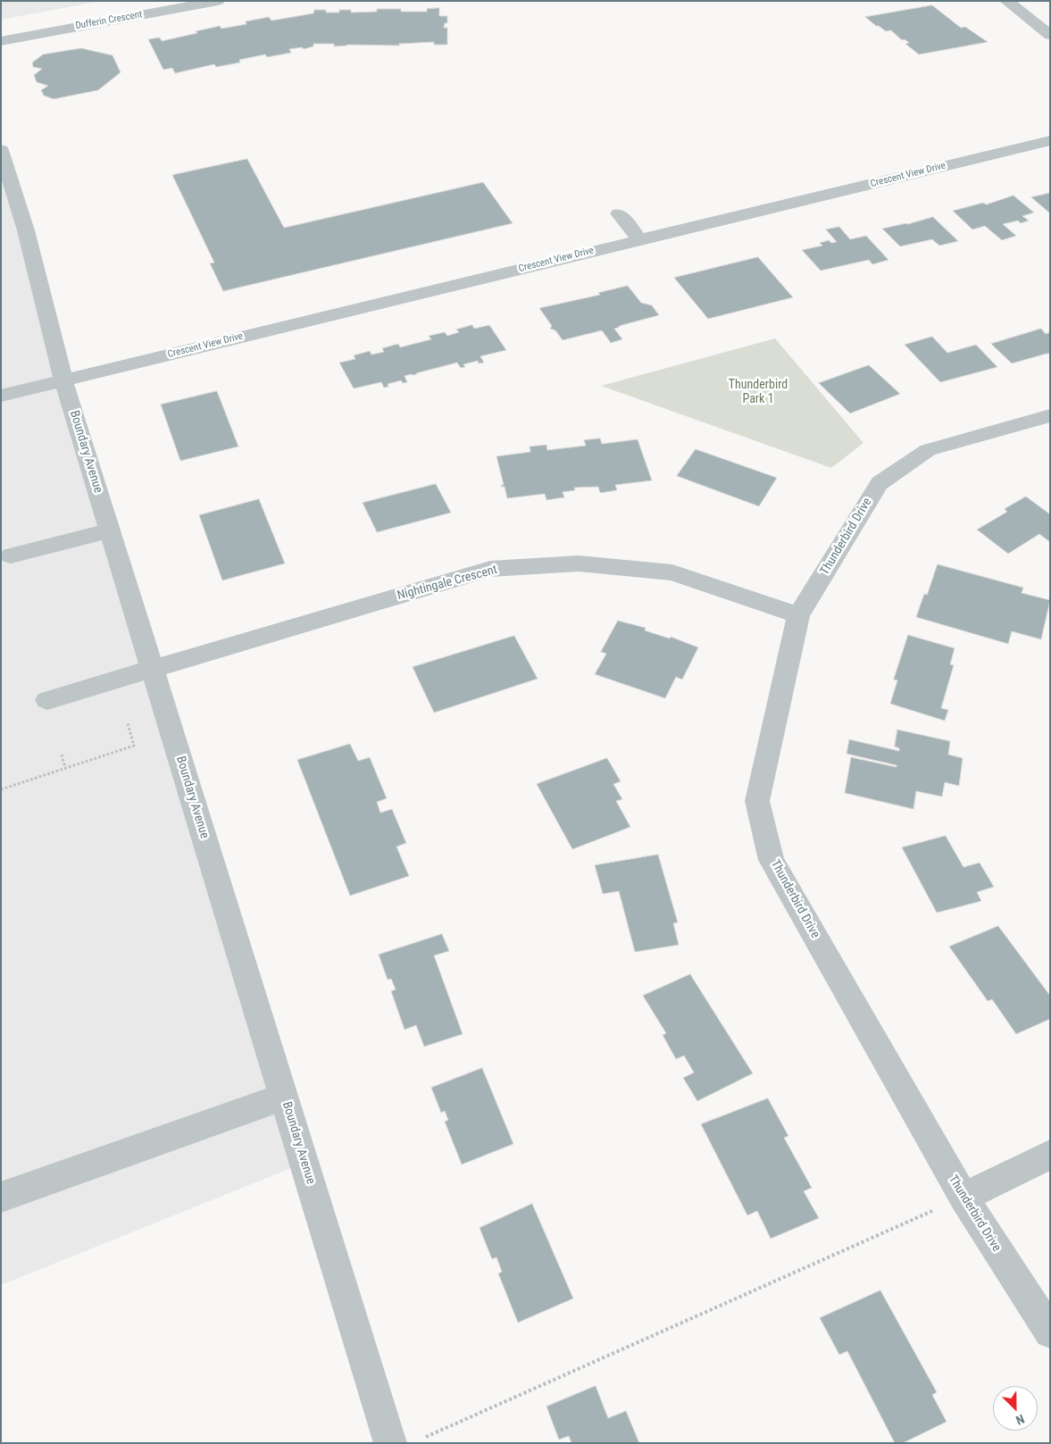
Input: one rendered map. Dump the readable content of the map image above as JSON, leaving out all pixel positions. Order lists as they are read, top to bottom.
{
  "streets": {
    "street": [
      "Dufferin Crescent",
      "Crescent View Drive",
      "Boundary Avenue",
      "Thunderbird Drive",
      "Nightingale Crescent"
    ]
  },
  "crossings": [
    ["Crescent View Drive", "Boundary Avenue"],
    ["Boundary Avenue", "Nightingale Crescent"],
    ["Thunderbird Drive", "Nightingale Crescent"]
  ],
  "parks": ["Thunderbird Park 1"],
  "north": "bottom right"
}
